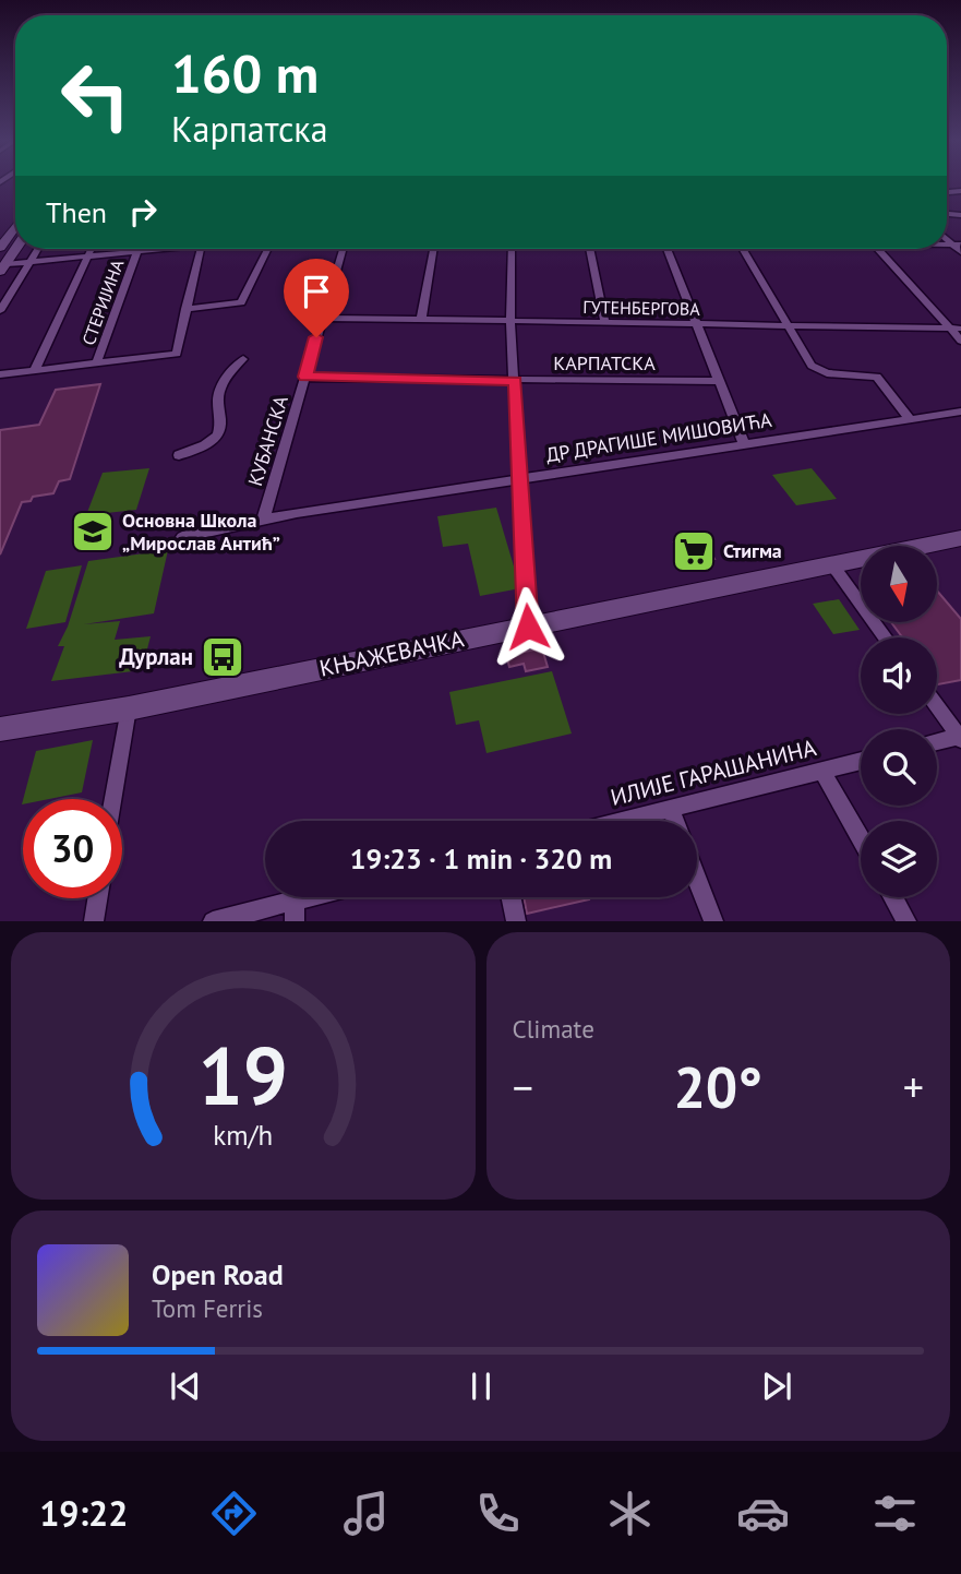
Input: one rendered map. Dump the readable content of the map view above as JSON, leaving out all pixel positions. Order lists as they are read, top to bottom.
{
  "streets": {
    "main road": ["КЊАЖЕВАЧКА"],
    "street": [
      "СТЕРИЈИНА",
      "ГУТЕНБЕРГОВА",
      "КАРПАТСКА",
      "ДР ДРАГИШЕ МИШОВИЋА",
      "КУБАНСКА",
      "ИЛИЈЕ ГАРАШАНИНА"
    ]
  },
  "crossings": [
    ["ГУТЕНБЕРГОВА", "КУБАНСКА"],
    ["КАРПАТСКА", "КУБАНСКА"],
    ["ДР ДРАГИШЕ МИШОВИЋА", "КУБАНСКА"]
  ],
  "places": {
    "school or university": ["Основна Школа „Мирослав Антић”"],
    "supermarket": ["Стигма"],
    "bus stop": ["Дурлан"]
  },
  "north": "bottom",
  "page": {
    "turn": ["160 m", "Карпатска"],
    "then": "Then",
    "limit": "30",
    "trip": "19:23 · 1 min · 320 m",
    "tile": "Climate",
    "heat": ["−", "20°", "+"],
    "song": ["Open Road", "Tom Ferris"],
    "tabs": "19:22",
    "gauge": ["19", "km/h"]
  }
}
